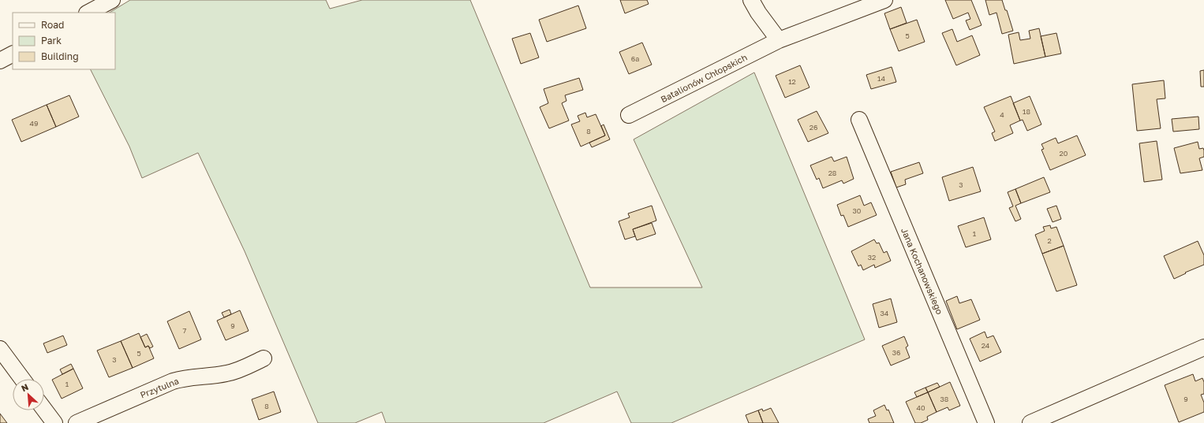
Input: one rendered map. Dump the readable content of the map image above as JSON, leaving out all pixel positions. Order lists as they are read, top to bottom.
{
  "streets": {
    "street": ["Batalionów Chłopskich", "Jana Kochanowskiego", "Przytulna"]
  },
  "house_numbers": [
    "5",
    "6a",
    "14",
    "12",
    "18",
    "4",
    "49",
    "26",
    "8",
    "20",
    "28",
    "3",
    "30",
    "1",
    "2",
    "32",
    "34",
    "9",
    "7",
    "24",
    "36",
    "5",
    "3",
    "1",
    "38",
    "9",
    "8",
    "40"
  ],
  "legend": ["Road", "Park", "Building"],
  "north": "top left"
}
